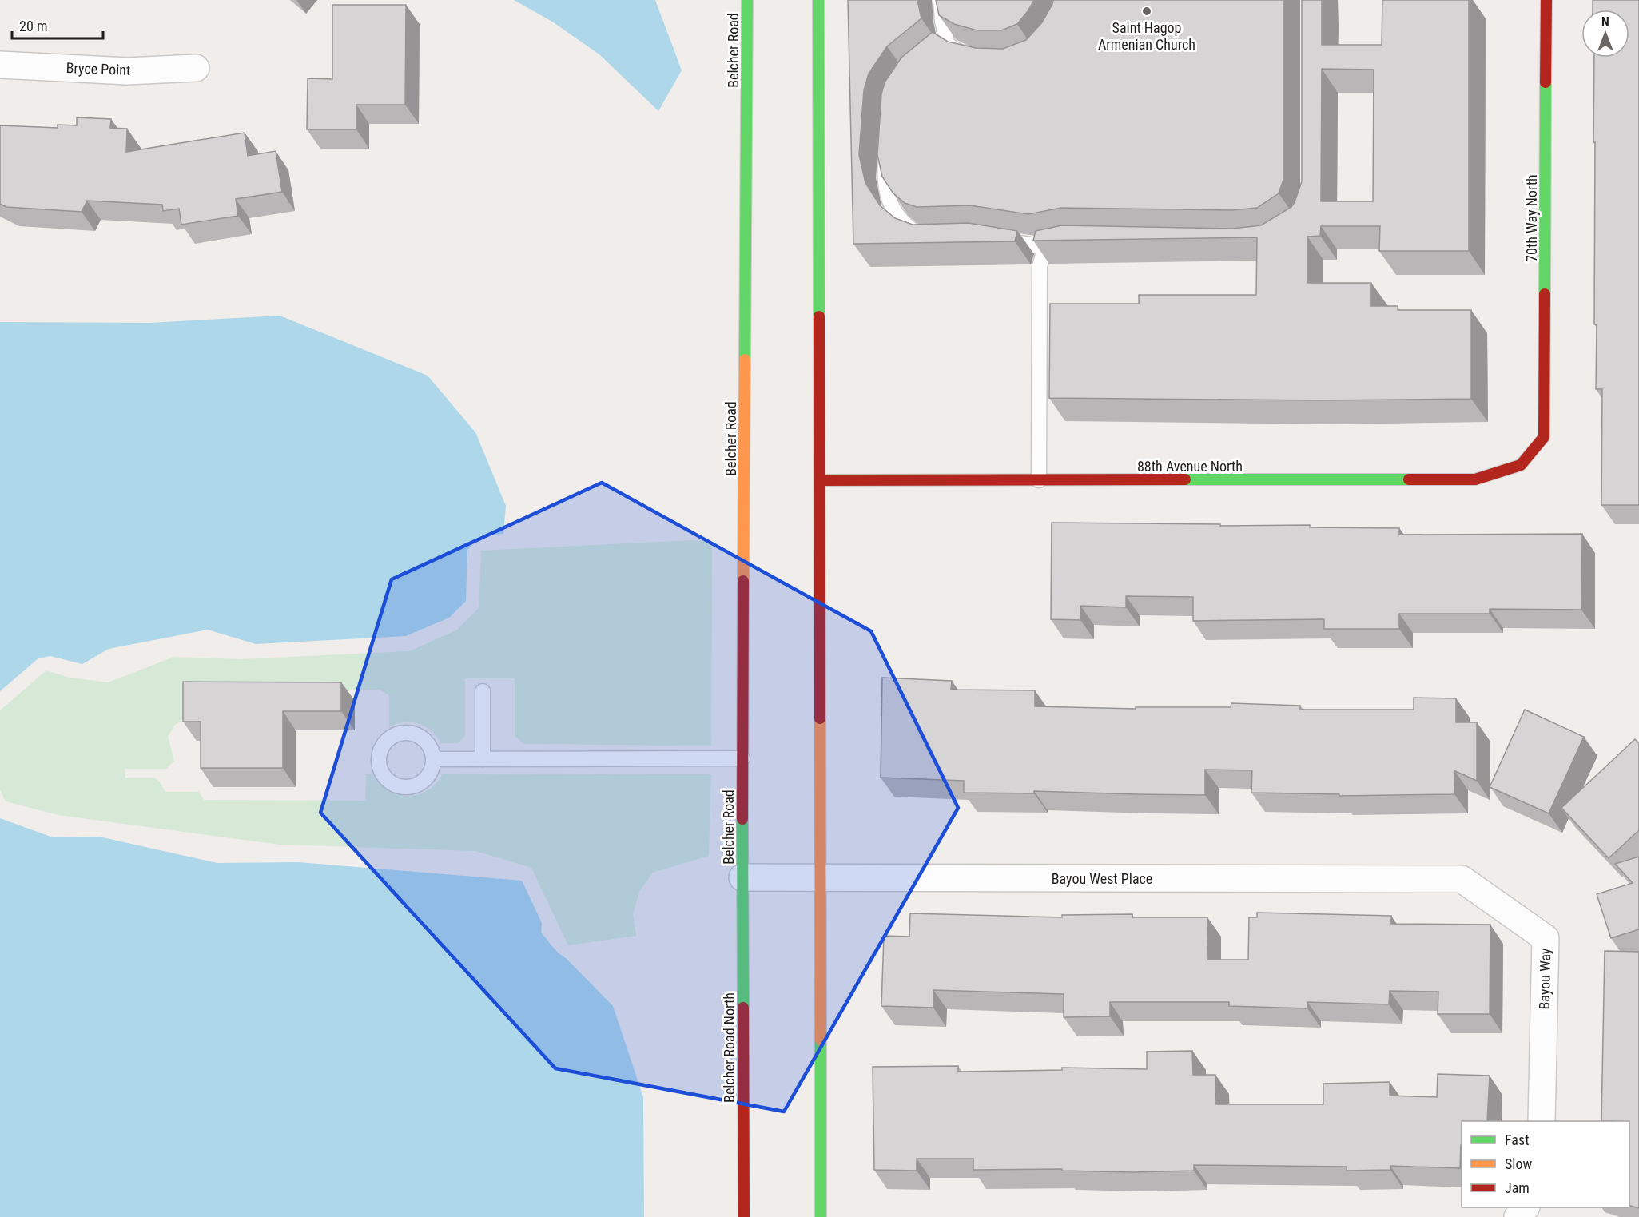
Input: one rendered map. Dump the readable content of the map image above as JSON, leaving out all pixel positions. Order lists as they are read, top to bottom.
{
  "streets": {
    "main road": [
      "Belcher Road",
      "70th Way North",
      "88th Avenue North",
      "Belcher Road North"
    ],
    "street": ["Bryce Point", "Bayou West Place", "Bayou Way"]
  },
  "crossings": [
    ["Belcher Road", "Bayou West Place"],
    ["Belcher Road", "Belcher Road North"],
    ["70th Way North", "88th Avenue North"],
    ["Bayou West Place", "Bayou Way"],
    ["Bayou West Place", "Belcher Road North"]
  ],
  "places": ["Saint Hagop Armenian Church"],
  "legend": ["Fast", "Slow", "Jam"],
  "scale_bar": "20 m",
  "north": "top"
}
